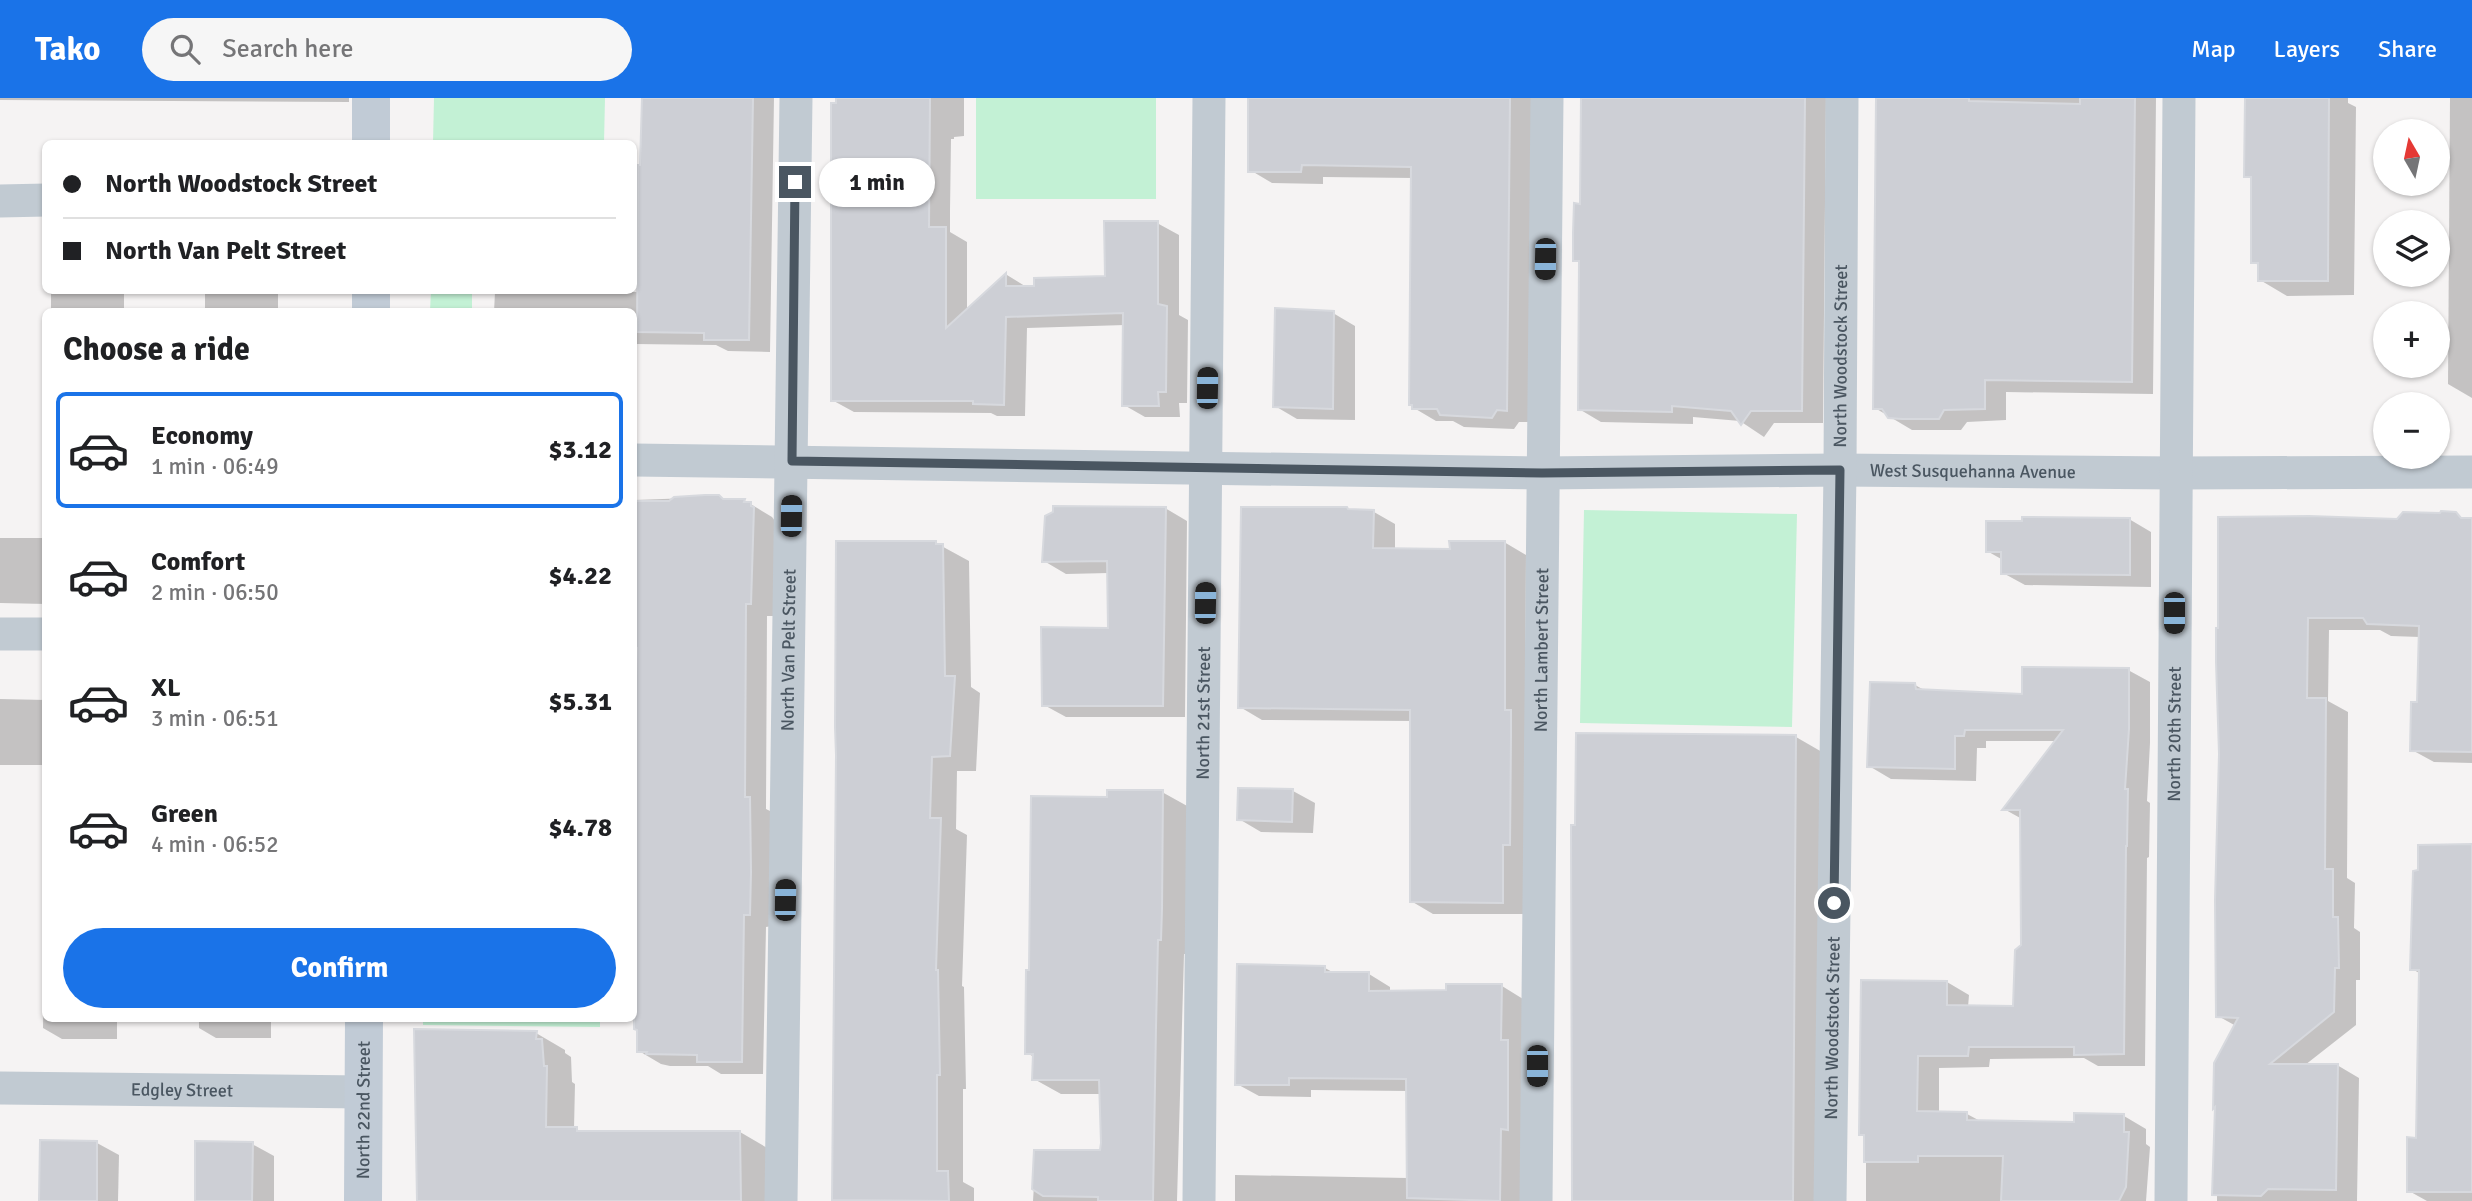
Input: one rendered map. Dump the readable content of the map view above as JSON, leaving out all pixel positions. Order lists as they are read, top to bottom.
{
  "streets": {
    "main road": ["North 22nd Street"],
    "street": [
      "North Woodstock Street",
      "West Susquehanna Avenue",
      "North Lambert Street",
      "North Van Pelt Street",
      "North 21st Street",
      "North 20th Street",
      "Edgley Street"
    ]
  },
  "crossings": [
    ["North Woodstock Street", "West Susquehanna Avenue"],
    ["West Susquehanna Avenue", "North Lambert Street"],
    ["West Susquehanna Avenue", "North Van Pelt Street"],
    ["West Susquehanna Avenue", "North 21st Street"],
    ["West Susquehanna Avenue", "North 20th Street"],
    ["Edgley Street", "North 22nd Street"]
  ],
  "north": "top",
  "page": {
    "header": "Tako",
    "search": "Search here",
    "nav": ["Map", "Layers", "Share"],
    "map_buttons": ["+", "−"],
    "banner": ["North Woodstock Street", "North Van Pelt Street"],
    "bubble": "1 min",
    "heading": "Choose a ride",
    "list": [
      {
        "name": "Economy",
        "note": "1 min · 06:49",
        "value": "$3.12"
      },
      {
        "name": "Comfort",
        "note": "2 min · 06:50",
        "value": "$4.22"
      },
      {
        "name": "XL",
        "note": "3 min · 06:51",
        "value": "$5.31"
      },
      {
        "name": "Green",
        "note": "4 min · 06:52",
        "value": "$4.78"
      }
    ],
    "buttons": "Confirm"
  }
}
